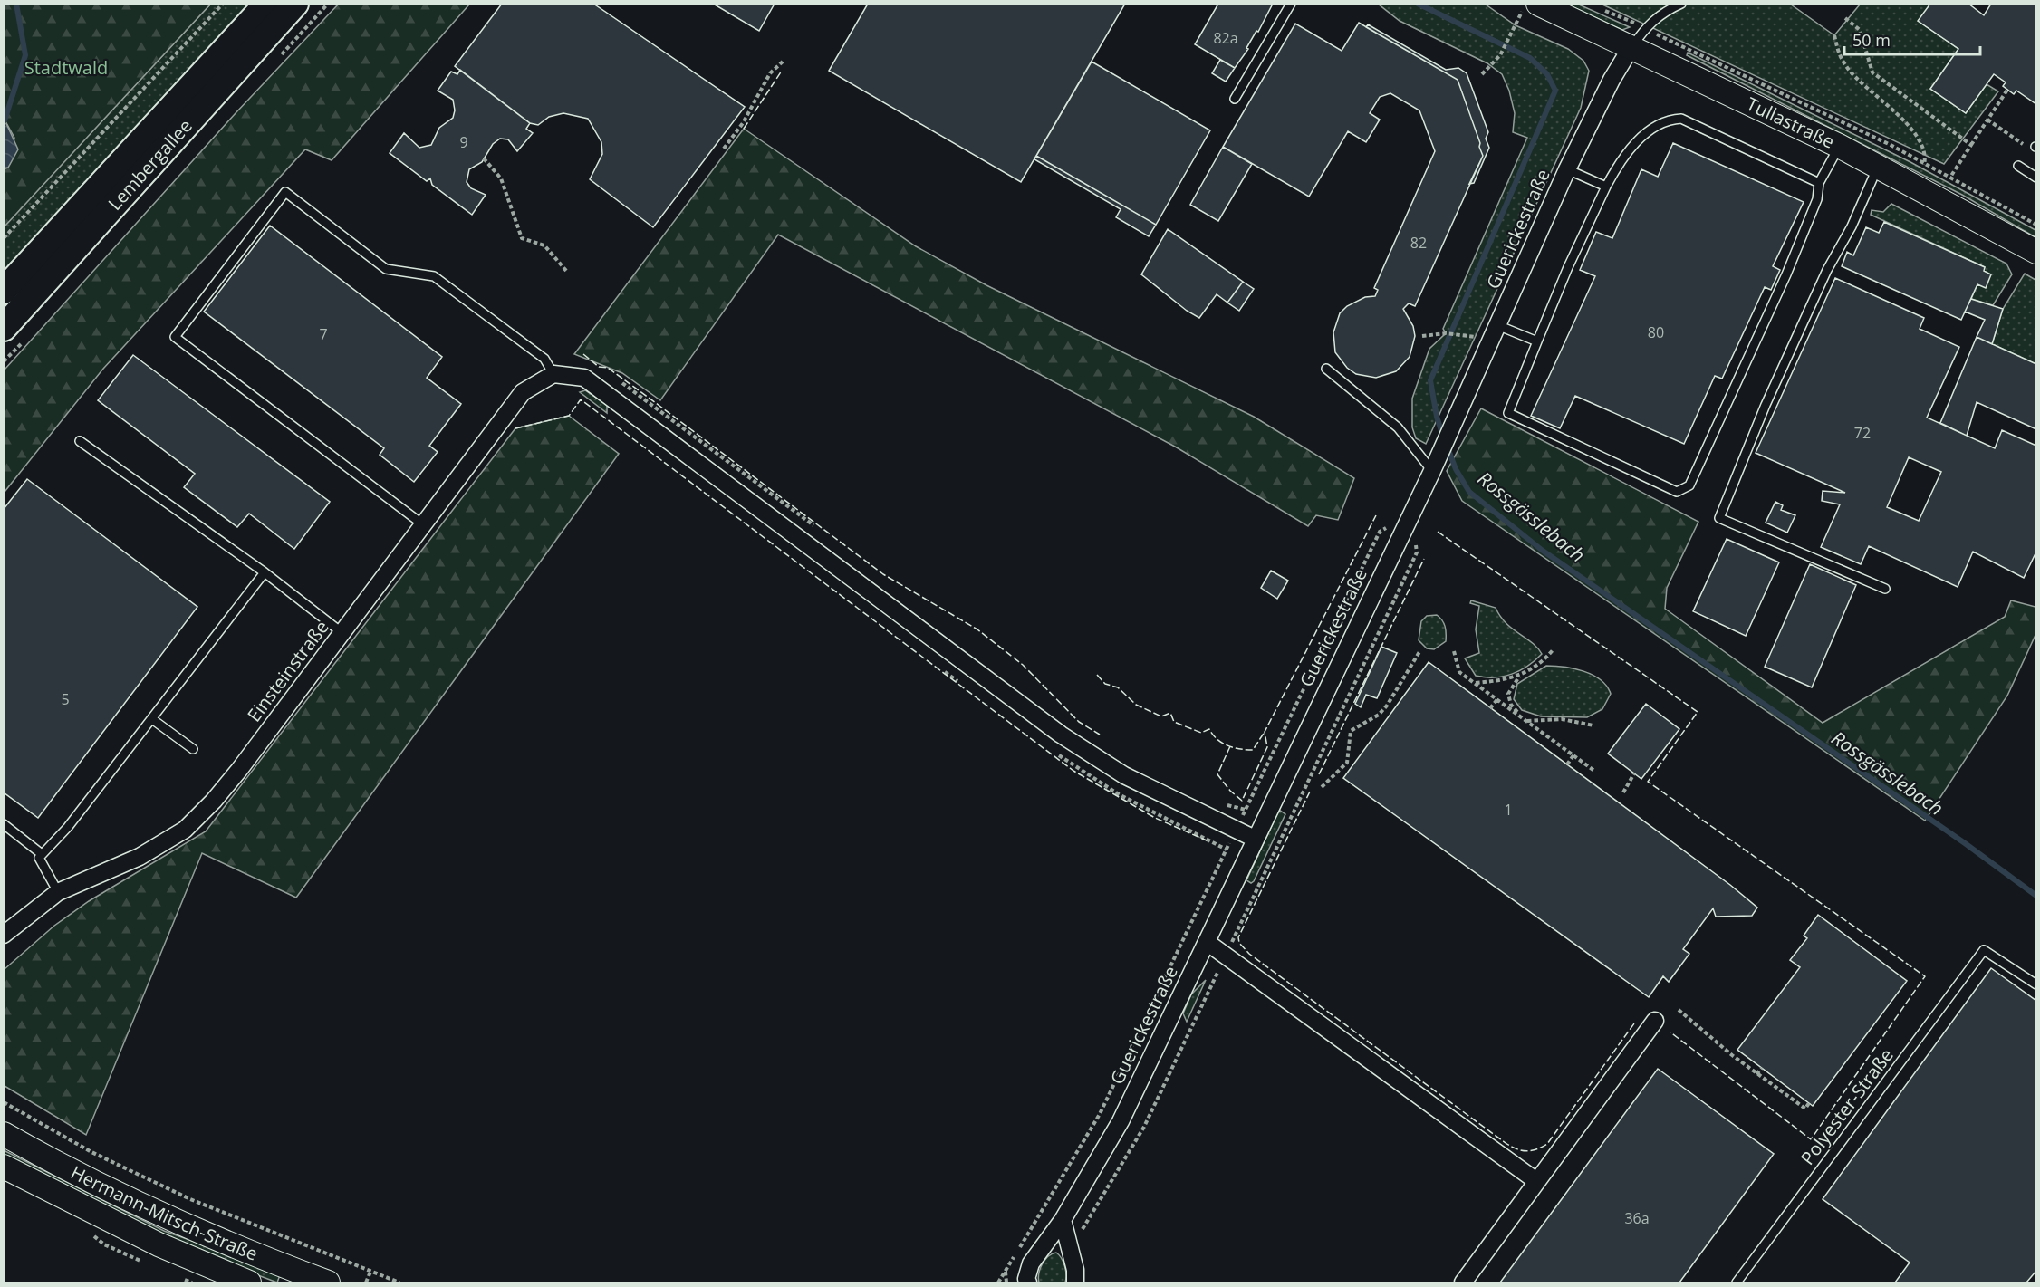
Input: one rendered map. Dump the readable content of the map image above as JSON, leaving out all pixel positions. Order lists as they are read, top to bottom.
{
  "streets": {
    "main road": ["Tullastraße", "Lembergallee", "Hermann-Mitsch-Straße"],
    "street": ["Guerickestraße", "Einsteinstraße"],
    "lane": ["Polyester-Straße"]
  },
  "crossings": [
    ["Tullastraße", "Guerickestraße"]
  ],
  "water": ["Rossgässlebach"],
  "parks": ["Stadtwald"],
  "house_numbers": [
    "82a",
    "9",
    "82",
    "80",
    "7",
    "72",
    "5",
    "1",
    "36a"
  ],
  "scale_bar": "50 m"
}
